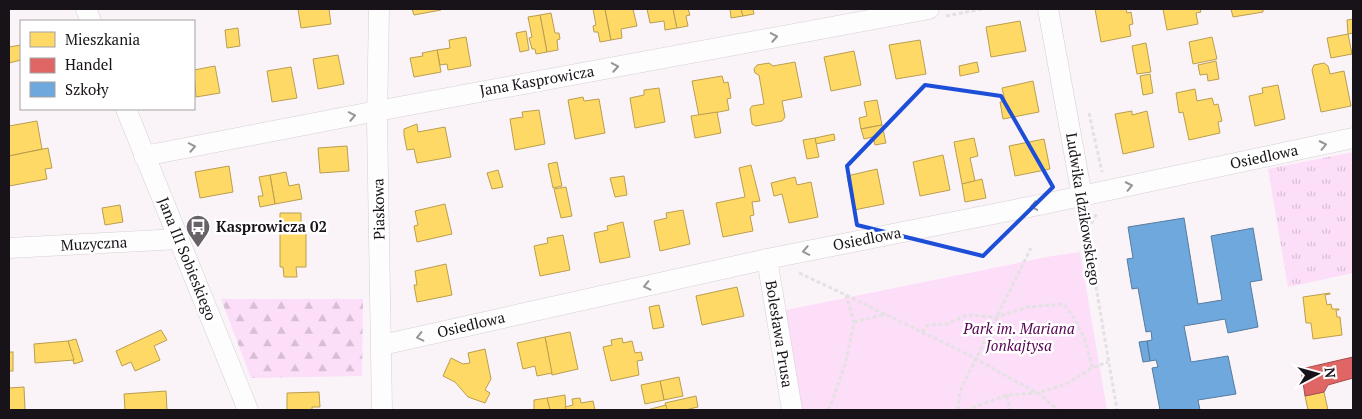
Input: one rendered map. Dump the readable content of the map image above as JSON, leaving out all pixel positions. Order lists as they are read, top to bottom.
{
  "streets": {
    "street": [
      "Jana Kasprowicza",
      "Osiedlowa",
      "Piaskowa",
      "Ludwika Idzikowskiego",
      "Muzyczna",
      "Jana III Sobieskiego",
      "Bolesława Prusa"
    ]
  },
  "crossings": [
    ["Jana Kasprowicza", "Piaskowa"],
    ["Jana Kasprowicza", "Jana III Sobieskiego"],
    ["Osiedlowa", "Piaskowa"],
    ["Osiedlowa", "Ludwika Idzikowskiego"],
    ["Osiedlowa", "Bolesława Prusa"],
    ["Muzyczna", "Jana III Sobieskiego"]
  ],
  "one_way": ["Jana Kasprowicza"],
  "parks": ["Park im. Mariana Jonkajtysa"],
  "places": {
    "bus stop": ["Kasprowicza 02"]
  },
  "legend": ["Mieszkania", "Handel", "Szkoły"],
  "north": "right"
}
